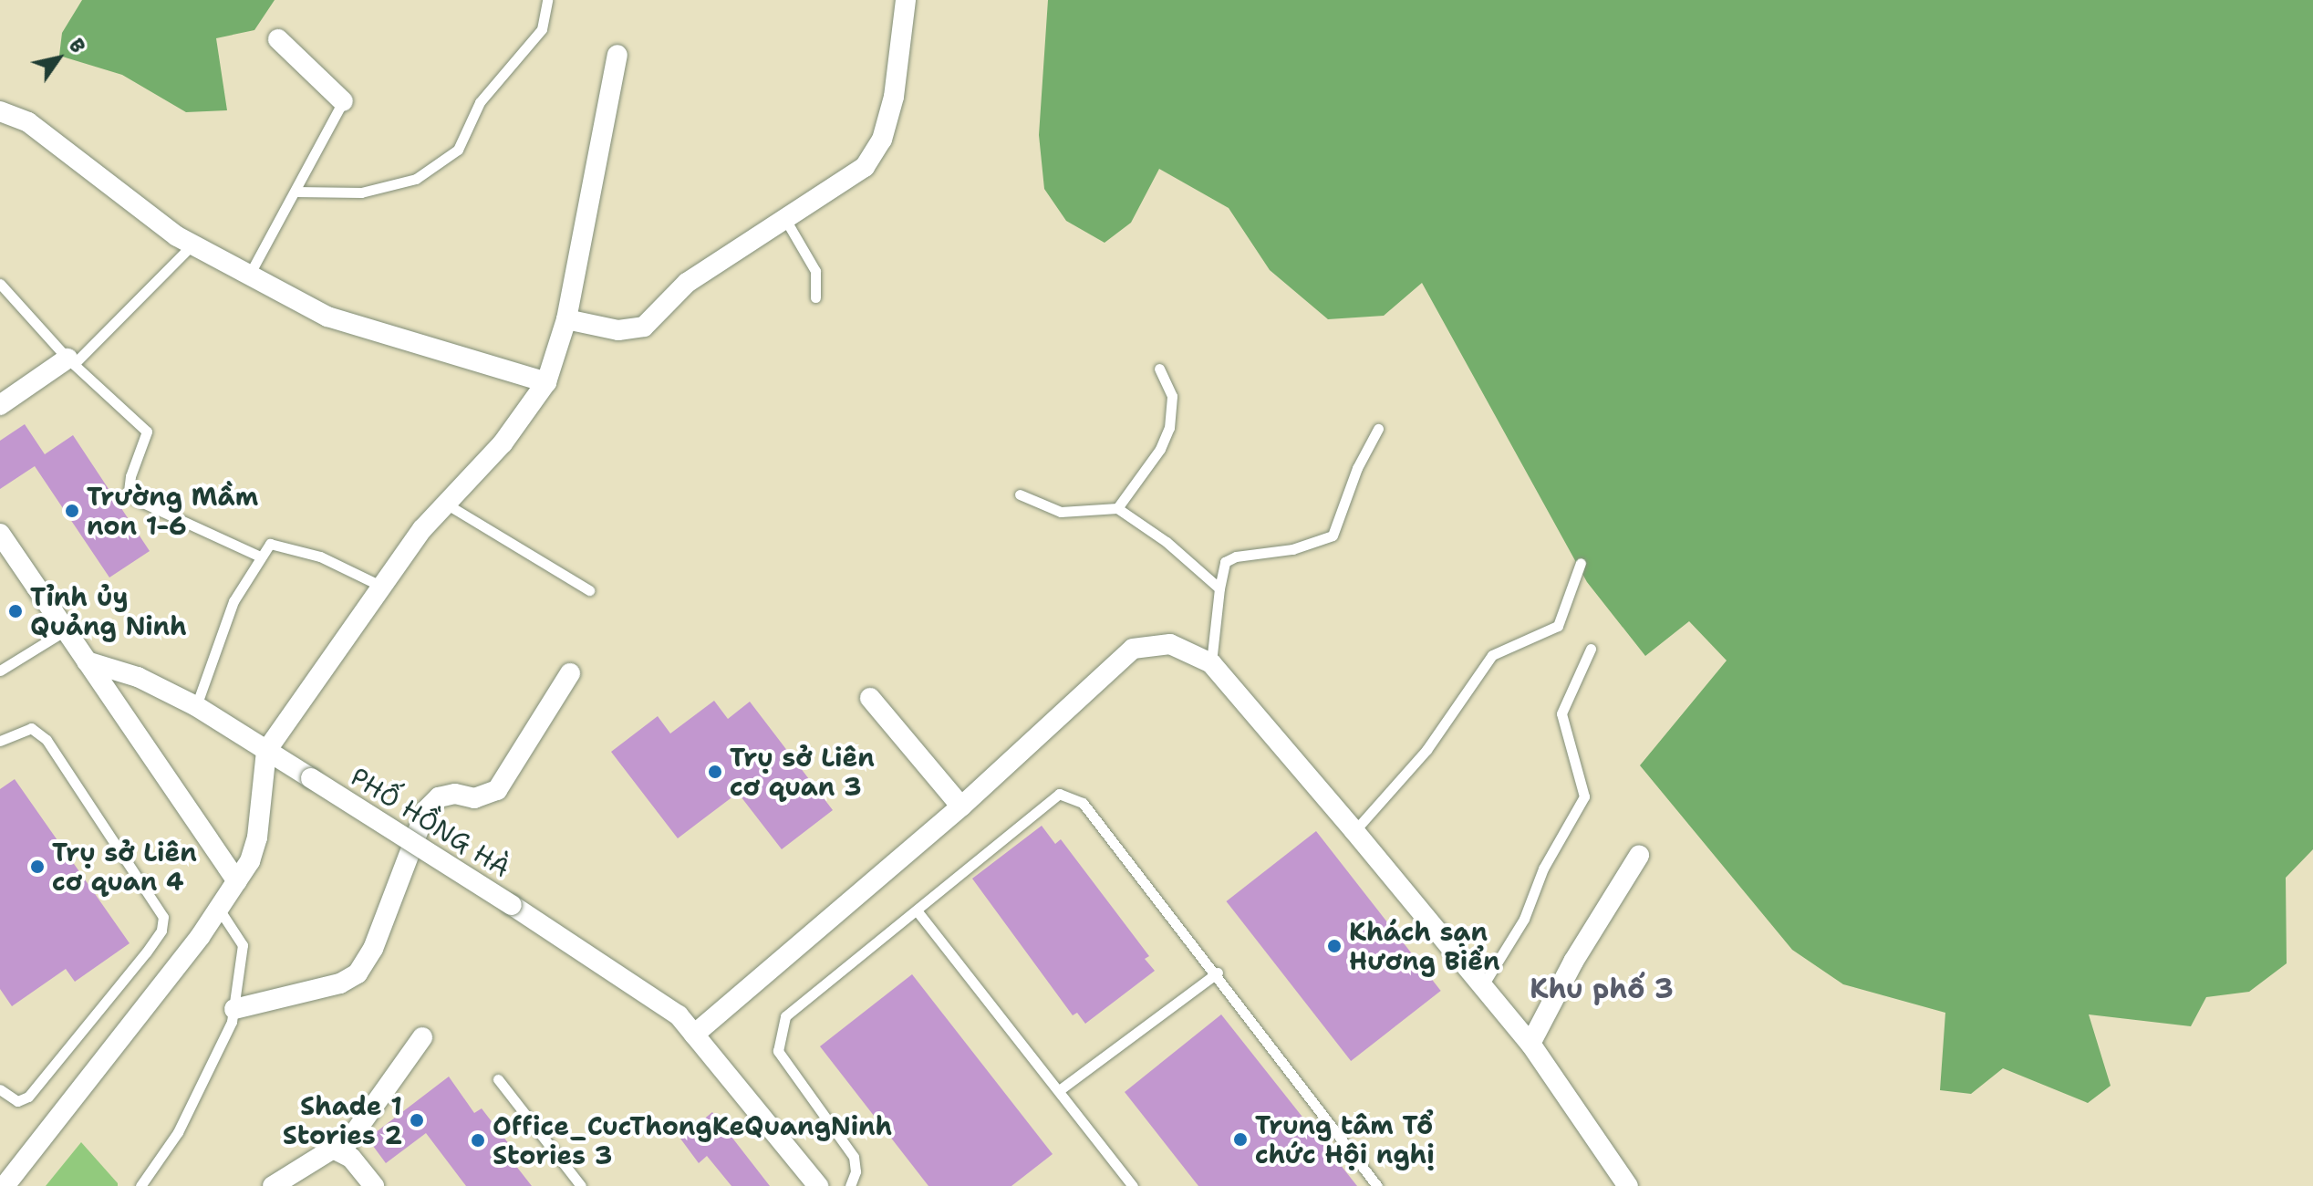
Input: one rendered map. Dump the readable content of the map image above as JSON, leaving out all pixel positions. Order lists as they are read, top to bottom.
{
  "streets": {
    "street": ["PHỐ HỒNG HÀ"]
  },
  "districts": ["Khu phố 3"],
  "places": [
    "Trường Mầm non 1-6",
    "Tỉnh ủy Quảng Ninh",
    "Trụ sở Liên cơ quan 3",
    "Trụ sở Liên cơ quan 4",
    "Khách sạn Hương Biển",
    "Shade 1 Stories 2",
    "Trung tâm Tổ chức Hội nghị",
    "Office_CucThongKeQuangNinh Stories 3"
  ],
  "north": "top right"
}
